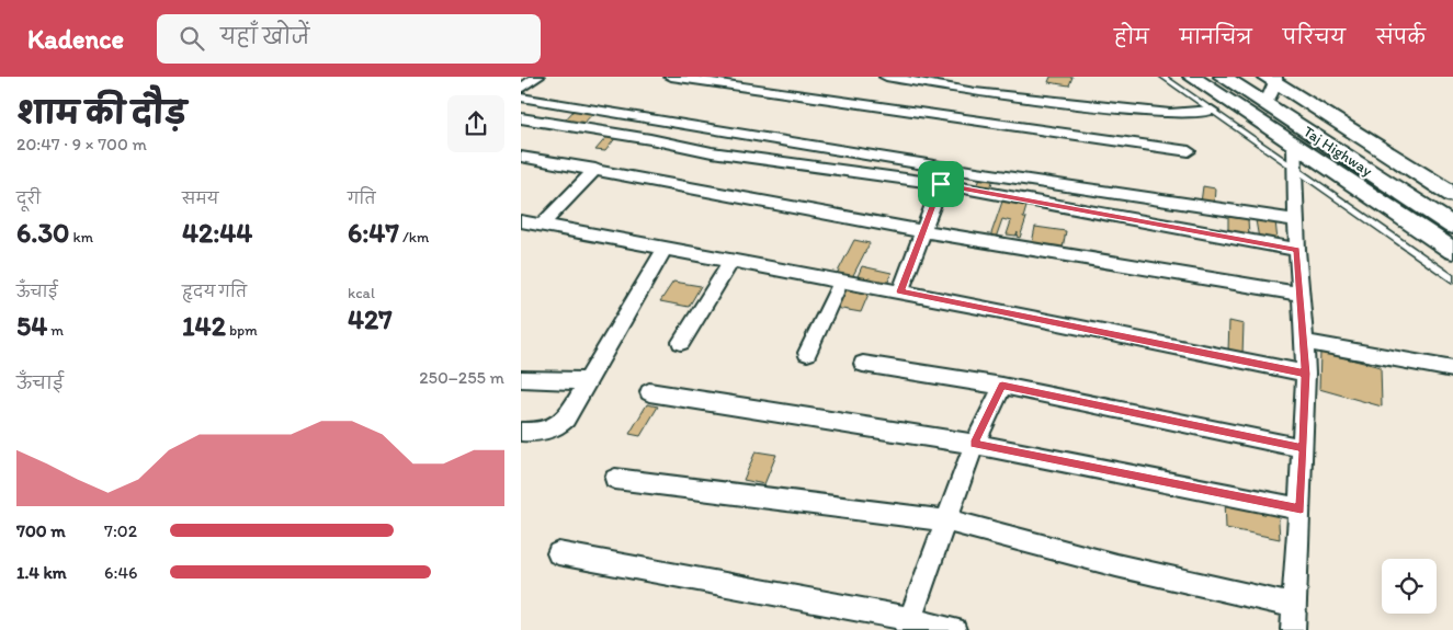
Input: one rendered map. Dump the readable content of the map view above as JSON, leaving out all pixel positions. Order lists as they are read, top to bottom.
{
  "streets": {
    "main road": ["Taj Highway"]
  },
  "page": {
    "header": "Kadence",
    "search": "यहाँ खोजें",
    "nav": [
      "होम",
      "मानचित्र",
      "परिचय",
      "संपर्क"
    ],
    "heading": ["शाम की दौड़", "20:47 · 9 × 700 m"],
    "stats": [
      ["दूरी", "6.30 km"],
      ["समय", "42:44"],
      ["गति", "6:47 /km"],
      ["ऊँचाई", "54 m"],
      ["हृदय गति", "142 bpm"],
      ["kcal", "427"]
    ],
    "chart": ["ऊँचाई", "250–255 m"],
    "list": [
      {
        "name": "700 m",
        "note": "7:02"
      },
      {
        "name": "1.4 km",
        "note": "6:46"
      }
    ]
  }
}
